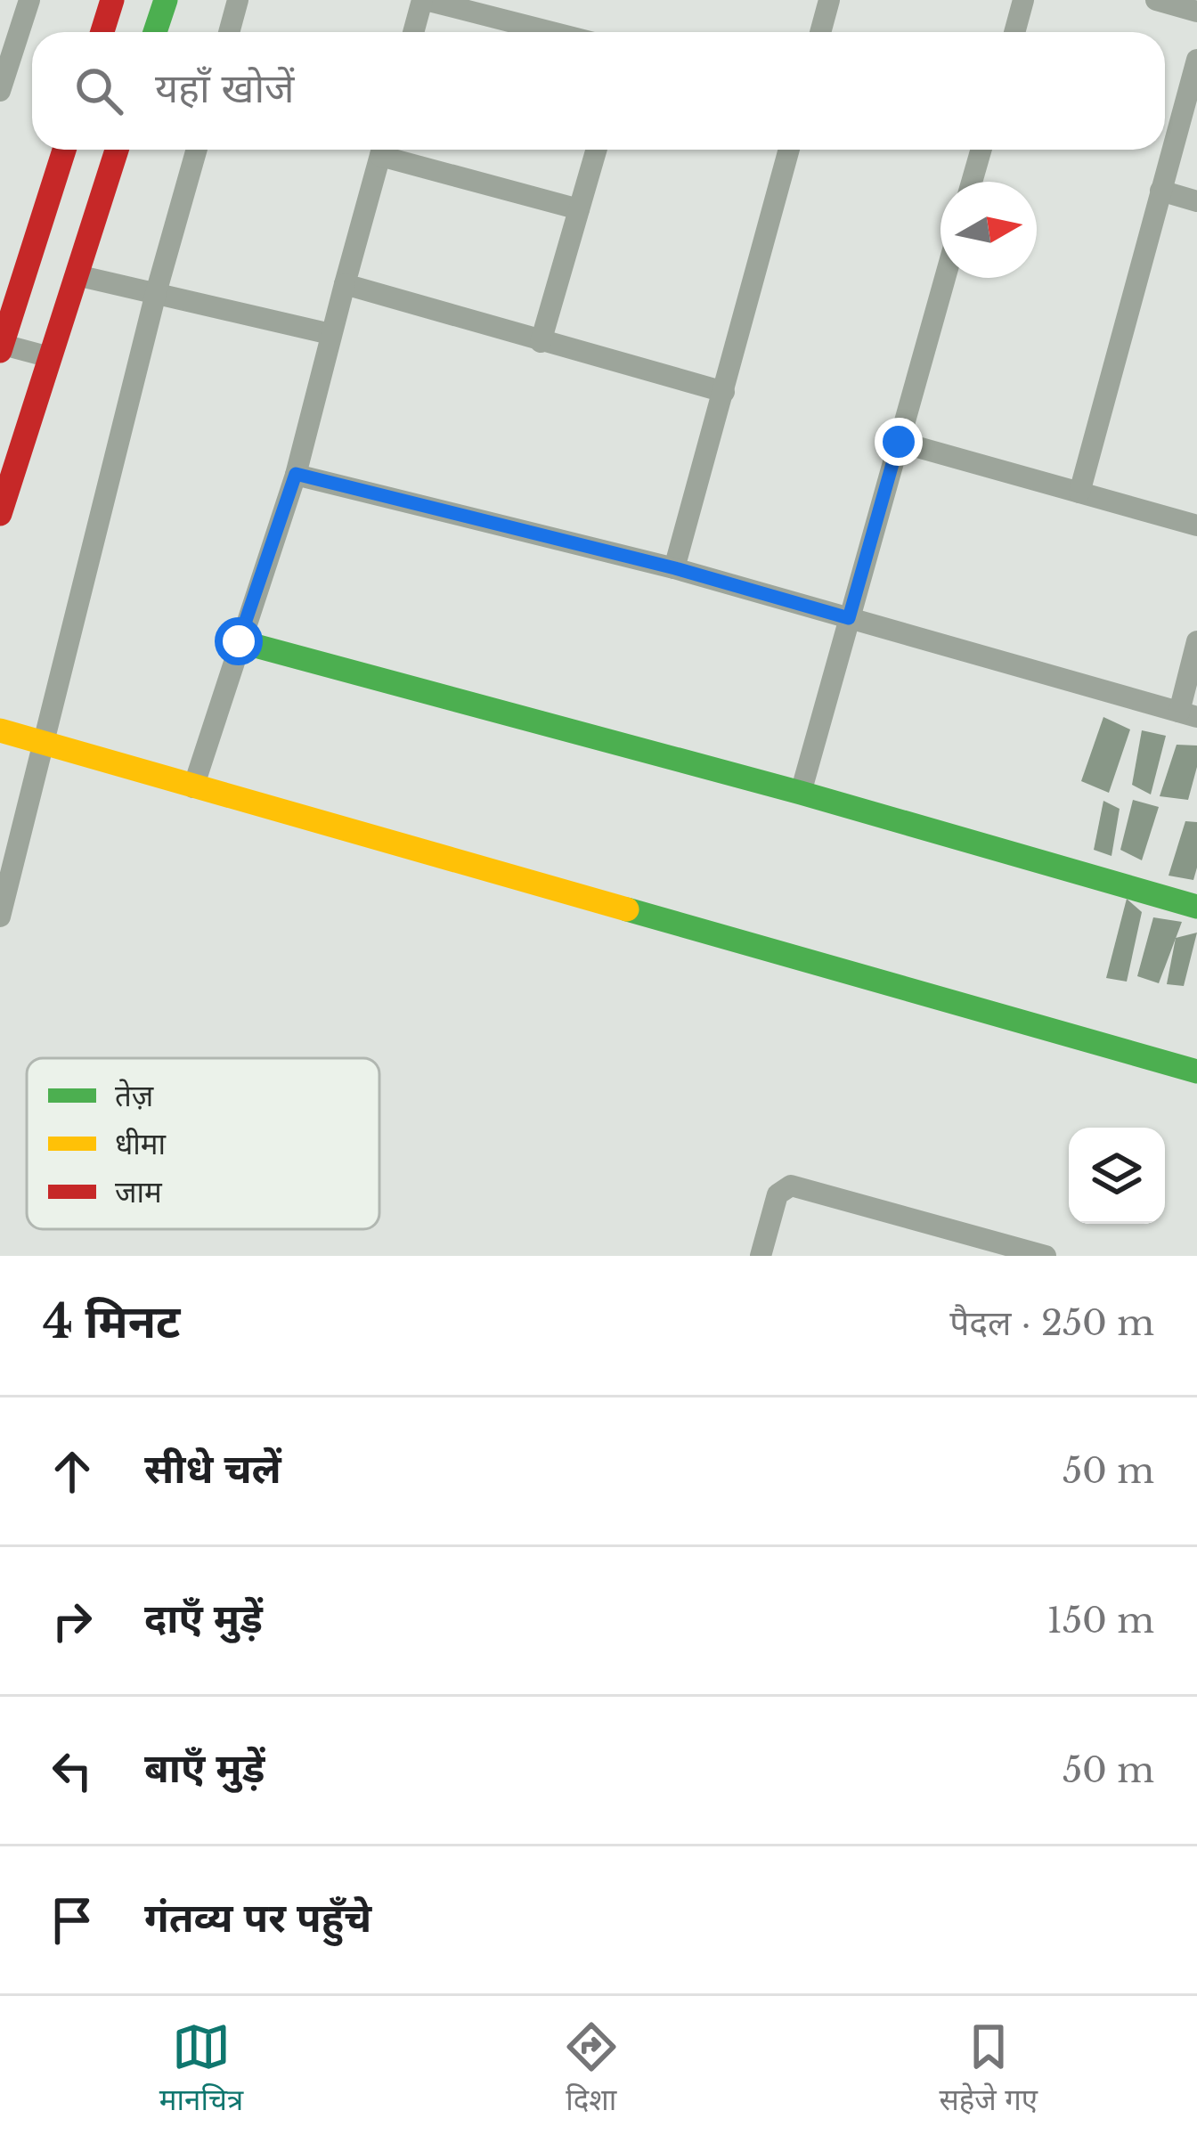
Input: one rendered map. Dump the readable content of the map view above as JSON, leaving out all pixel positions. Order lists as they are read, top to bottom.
{
  "legend": ["तेज़", "धीमा", "जाम"],
  "north": "right",
  "page": {
    "search": "यहाँ खोजें",
    "heading": ["4 मिनट", "पैदल · 250 m"],
    "list": [
      ["सीधे चलें", "50 m"],
      ["दाएँ मुड़ें", "150 m"],
      ["बाएँ मुड़ें", "50 m"],
      "गंतव्य पर पहुँचे"
    ],
    "nav": ["मानचित्र", "दिशा", "सहेजे गए"]
  }
}
